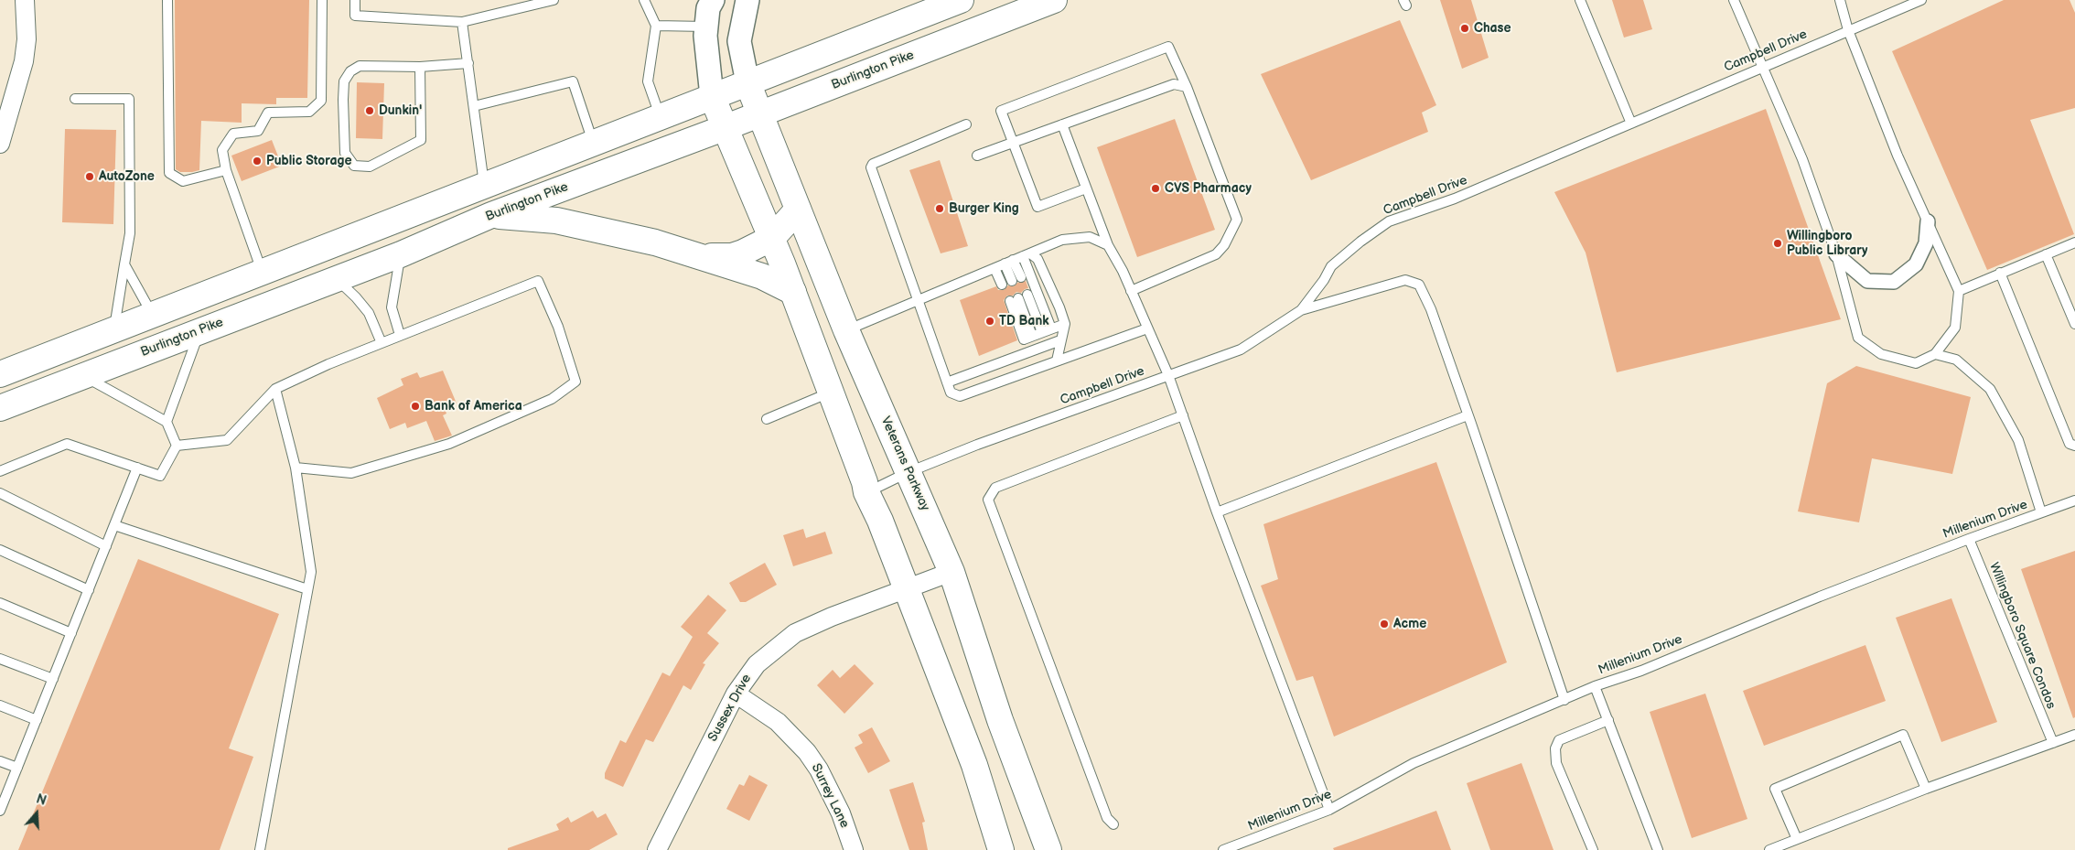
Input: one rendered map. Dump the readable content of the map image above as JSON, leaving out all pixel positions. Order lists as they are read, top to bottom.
{
  "streets": {
    "main road": ["Burlington Pike", "Veterans Parkway"],
    "street": ["Sussex Drive", "Surrey Lane"],
    "lane": ["Campbell Drive", "Millenium Drive", "Willingboro Square Condos"]
  },
  "crossings": [
    ["Campbell Drive", "Veterans Parkway"],
    ["Burlington Pike", "Veterans Parkway"],
    ["Veterans Parkway", "Sussex Drive"],
    ["Millenium Drive", "Willingboro Square Condos"],
    ["Sussex Drive", "Surrey Lane"]
  ],
  "places": [
    "Chase",
    "Dunkin'",
    "Public Storage",
    "AutoZone",
    "CVS Pharmacy",
    "Burger King",
    "Willingboro Public Library",
    "TD Bank",
    "Bank of America",
    "Acme"
  ],
  "north": "top"
}
